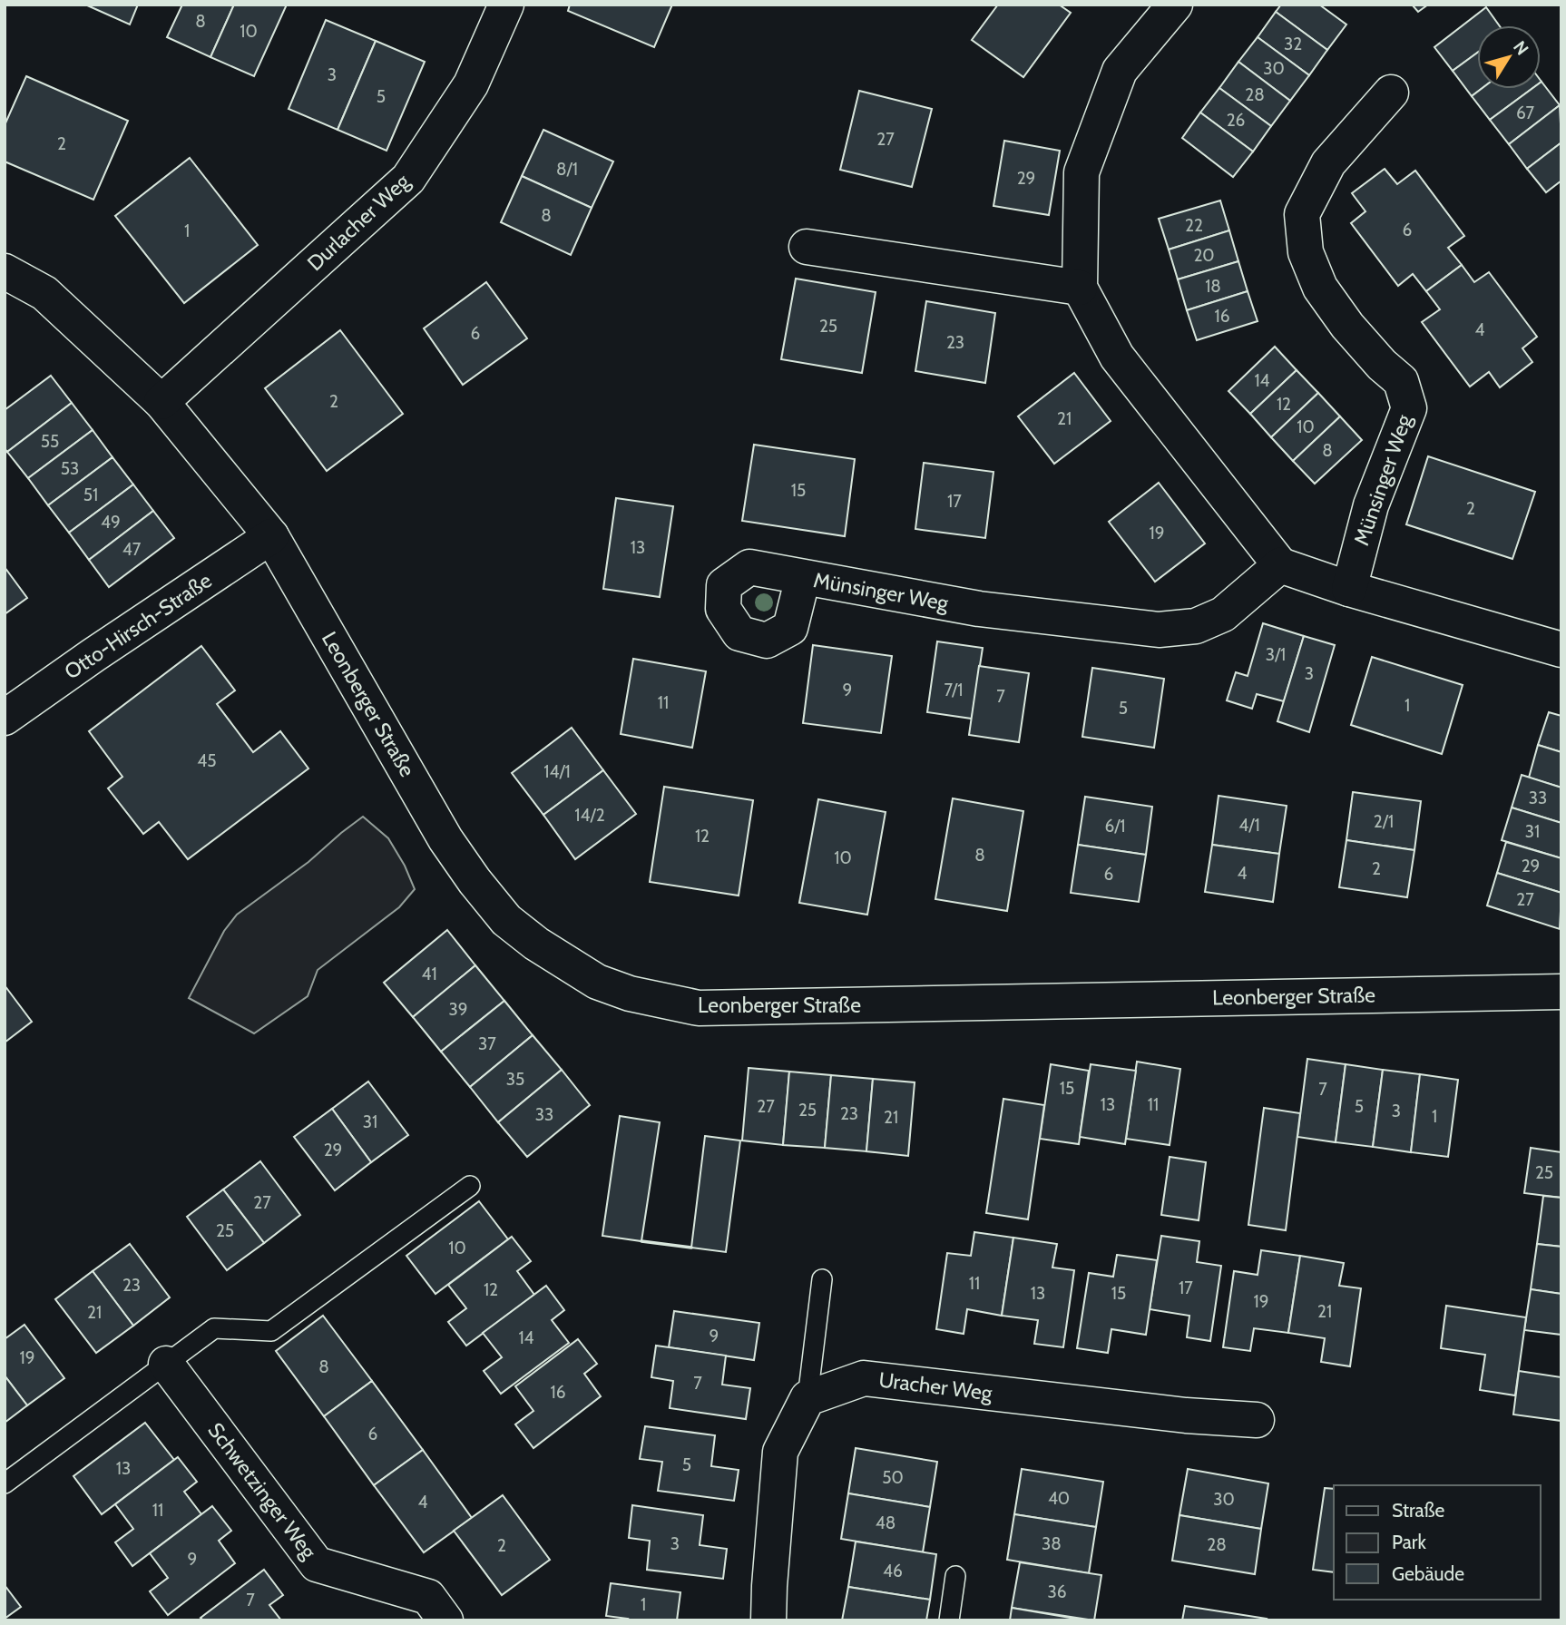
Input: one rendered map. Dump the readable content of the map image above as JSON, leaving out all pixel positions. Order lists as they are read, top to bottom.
{
  "streets": {
    "street": [
      "Durlacher Weg",
      "Münsinger Weg",
      "Otto-Hirsch-Straße",
      "Leonberger Straße",
      "Uracher Weg",
      "Schwetzinger Weg"
    ]
  },
  "crossings": [
    ["Durlacher Weg", "Leonberger Straße"],
    ["Otto-Hirsch-Straße", "Leonberger Straße"]
  ],
  "house_numbers": [
    "8",
    "10",
    "32",
    "30",
    "3",
    "28",
    "5",
    "67",
    "26",
    "27",
    "2",
    "8/1",
    "29",
    "8",
    "22",
    "6",
    "1",
    "20",
    "18",
    "16",
    "25",
    "4",
    "6",
    "23",
    "14",
    "2",
    "12",
    "21",
    "10",
    "55",
    "8",
    "53",
    "15",
    "51",
    "17",
    "2",
    "49",
    "19",
    "13",
    "47",
    "3/1",
    "3",
    "9",
    "7/1",
    "7",
    "11",
    "1",
    "5",
    "45",
    "14/1",
    "33",
    "14/2",
    "2/1",
    "4/1",
    "6/1",
    "31",
    "12",
    "8",
    "10",
    "29",
    "2",
    "4",
    "6",
    "27",
    "41",
    "39",
    "37",
    "35",
    "15",
    "7",
    "13",
    "11",
    "27",
    "5",
    "25",
    "3",
    "23",
    "33",
    "1",
    "21",
    "31",
    "29",
    "25",
    "27",
    "25",
    "10",
    "11",
    "23",
    "17",
    "12",
    "13",
    "15",
    "19",
    "21",
    "21",
    "9",
    "14",
    "19",
    "8",
    "7",
    "16",
    "6",
    "5",
    "13",
    "50",
    "40",
    "30",
    "4",
    "11",
    "48",
    "3",
    "38",
    "28",
    "2",
    "9",
    "46",
    "36",
    "7",
    "1"
  ],
  "legend": ["Straße", "Park", "Gebäude"],
  "north": "top right"
}
